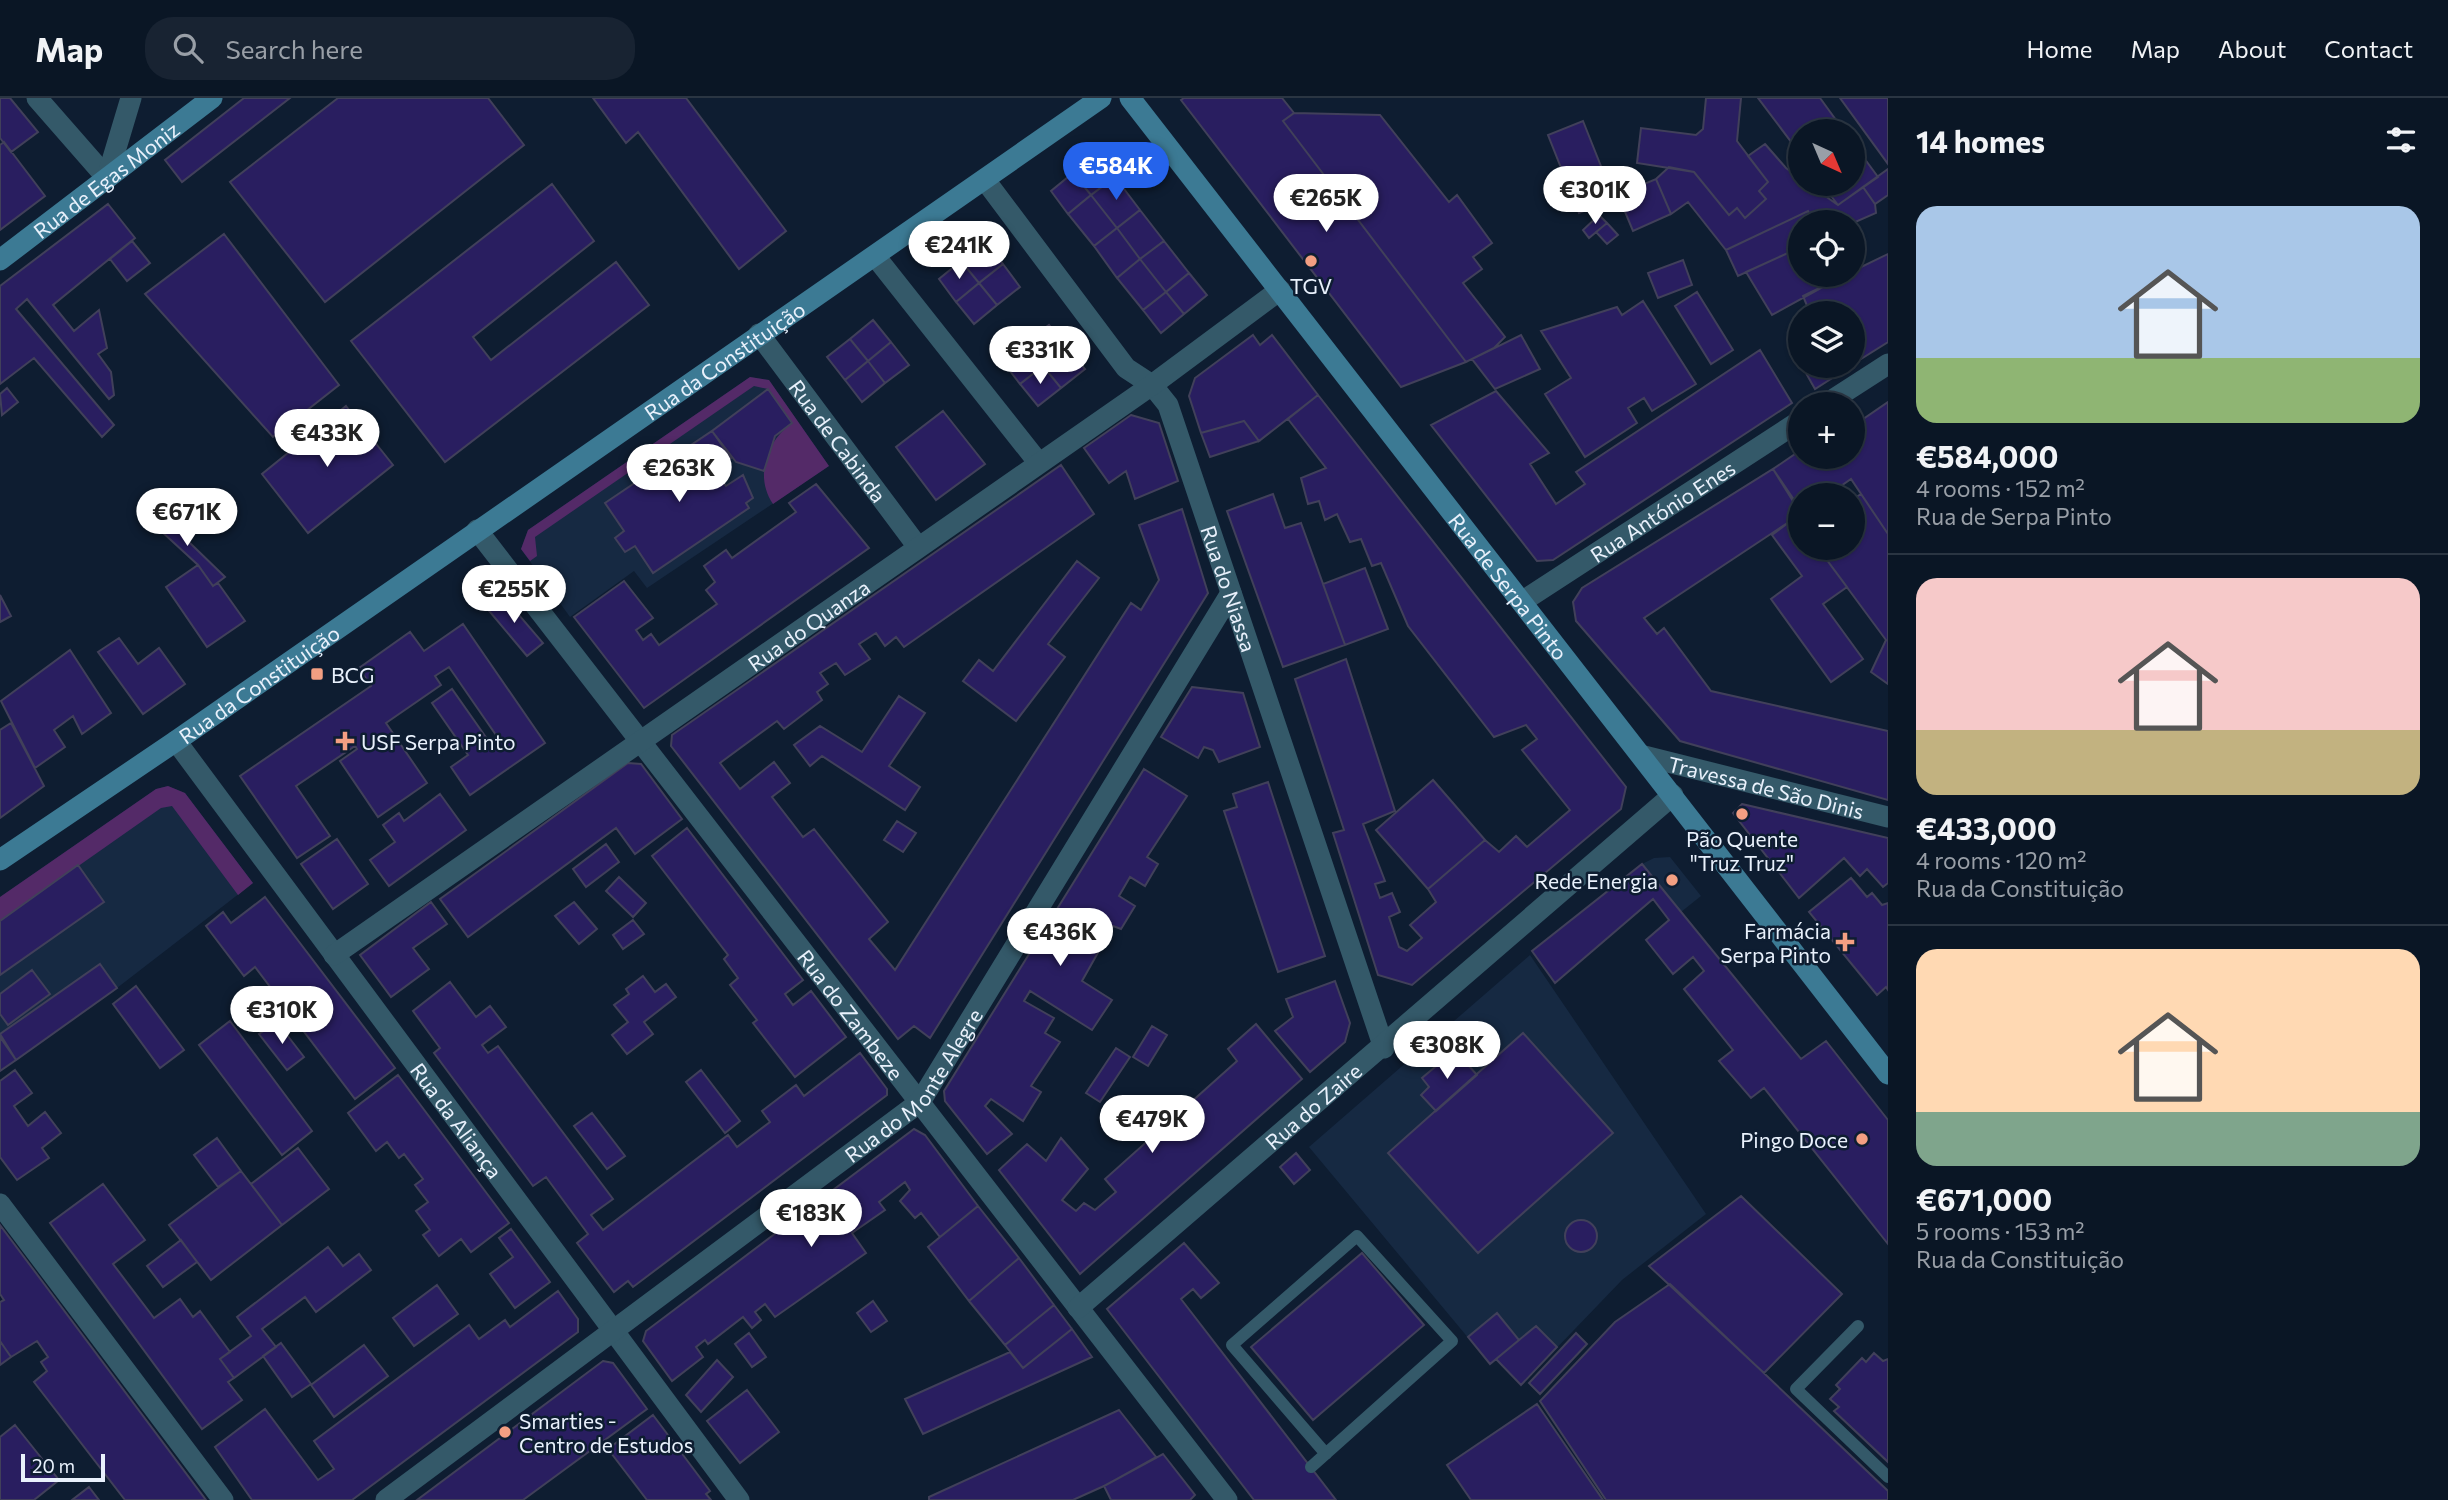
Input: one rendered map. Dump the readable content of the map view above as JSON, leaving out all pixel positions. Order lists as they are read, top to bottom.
{
  "streets": {
    "main road": ["Rua de Egas Moniz", "Rua da Constituição", "Rua de Serpa Pinto"],
    "street": [
      "Rua de Cabinda",
      "Rua António Enes",
      "Rua do Niassa",
      "Rua do Quanza",
      "Travessa de São Dinis",
      "Rua do Zambeze",
      "Rua do Monte Alegre",
      "Rua do Zaire",
      "Rua da Aliança"
    ]
  },
  "crossings": [
    ["Rua da Constituição", "Rua de Cabinda"],
    ["Rua da Constituição", "Rua do Niassa"],
    ["Rua da Constituição", "Rua do Zambeze"],
    ["Rua da Constituição", "Rua da Aliança"],
    ["Rua de Cabinda", "Rua do Quanza"],
    ["Rua António Enes", "Rua de Serpa Pinto"],
    ["Rua de Serpa Pinto", "Rua do Quanza"],
    ["Rua de Serpa Pinto", "Travessa de São Dinis"],
    ["Rua de Serpa Pinto", "Rua do Zaire"],
    ["Rua do Niassa", "Rua do Quanza"],
    ["Rua do Niassa", "Rua do Monte Alegre"],
    ["Rua do Niassa", "Rua do Zaire"],
    ["Rua do Quanza", "Rua do Zambeze"],
    ["Rua do Quanza", "Rua da Aliança"],
    ["Rua do Zambeze", "Rua do Monte Alegre"],
    ["Rua do Zambeze", "Rua do Zaire"],
    ["Rua do Monte Alegre", "Rua da Aliança"]
  ],
  "places": {
    "other": [
      "TGV",
      "Pão Quente \"Truz Truz\"",
      "Rede Energia",
      "Pingo Doce",
      "Smarties - Centro de Estudos"
    ],
    "transit": ["BCG"],
    "health": ["USF Serpa Pinto", "Farmácia Serpa Pinto"]
  },
  "scale_bar": "20 m",
  "north": "bottom right",
  "page": {
    "header": "Map",
    "search": "Search here",
    "nav": [
      "Home",
      "Map",
      "About",
      "Contact"
    ],
    "heading": "14 homes",
    "map_buttons": ["+", "−"],
    "price": [
      "€584K",
      "€301K",
      "€265K",
      "€241K",
      "€331K",
      "€433K",
      "€263K",
      "€671K",
      "€255K",
      "€436K",
      "€310K",
      "€308K",
      "€479K",
      "€183K"
    ],
    "list": [
      {
        "name": "€584,000",
        "note": "4 rooms · 152 m² · Rua de Serpa Pinto"
      },
      {
        "name": "€433,000",
        "note": "4 rooms · 120 m² · Rua da Constituição"
      },
      {
        "name": "€671,000",
        "note": "5 rooms · 153 m² · Rua da Constituição"
      }
    ],
    "scale": "20 m"
  }
}
